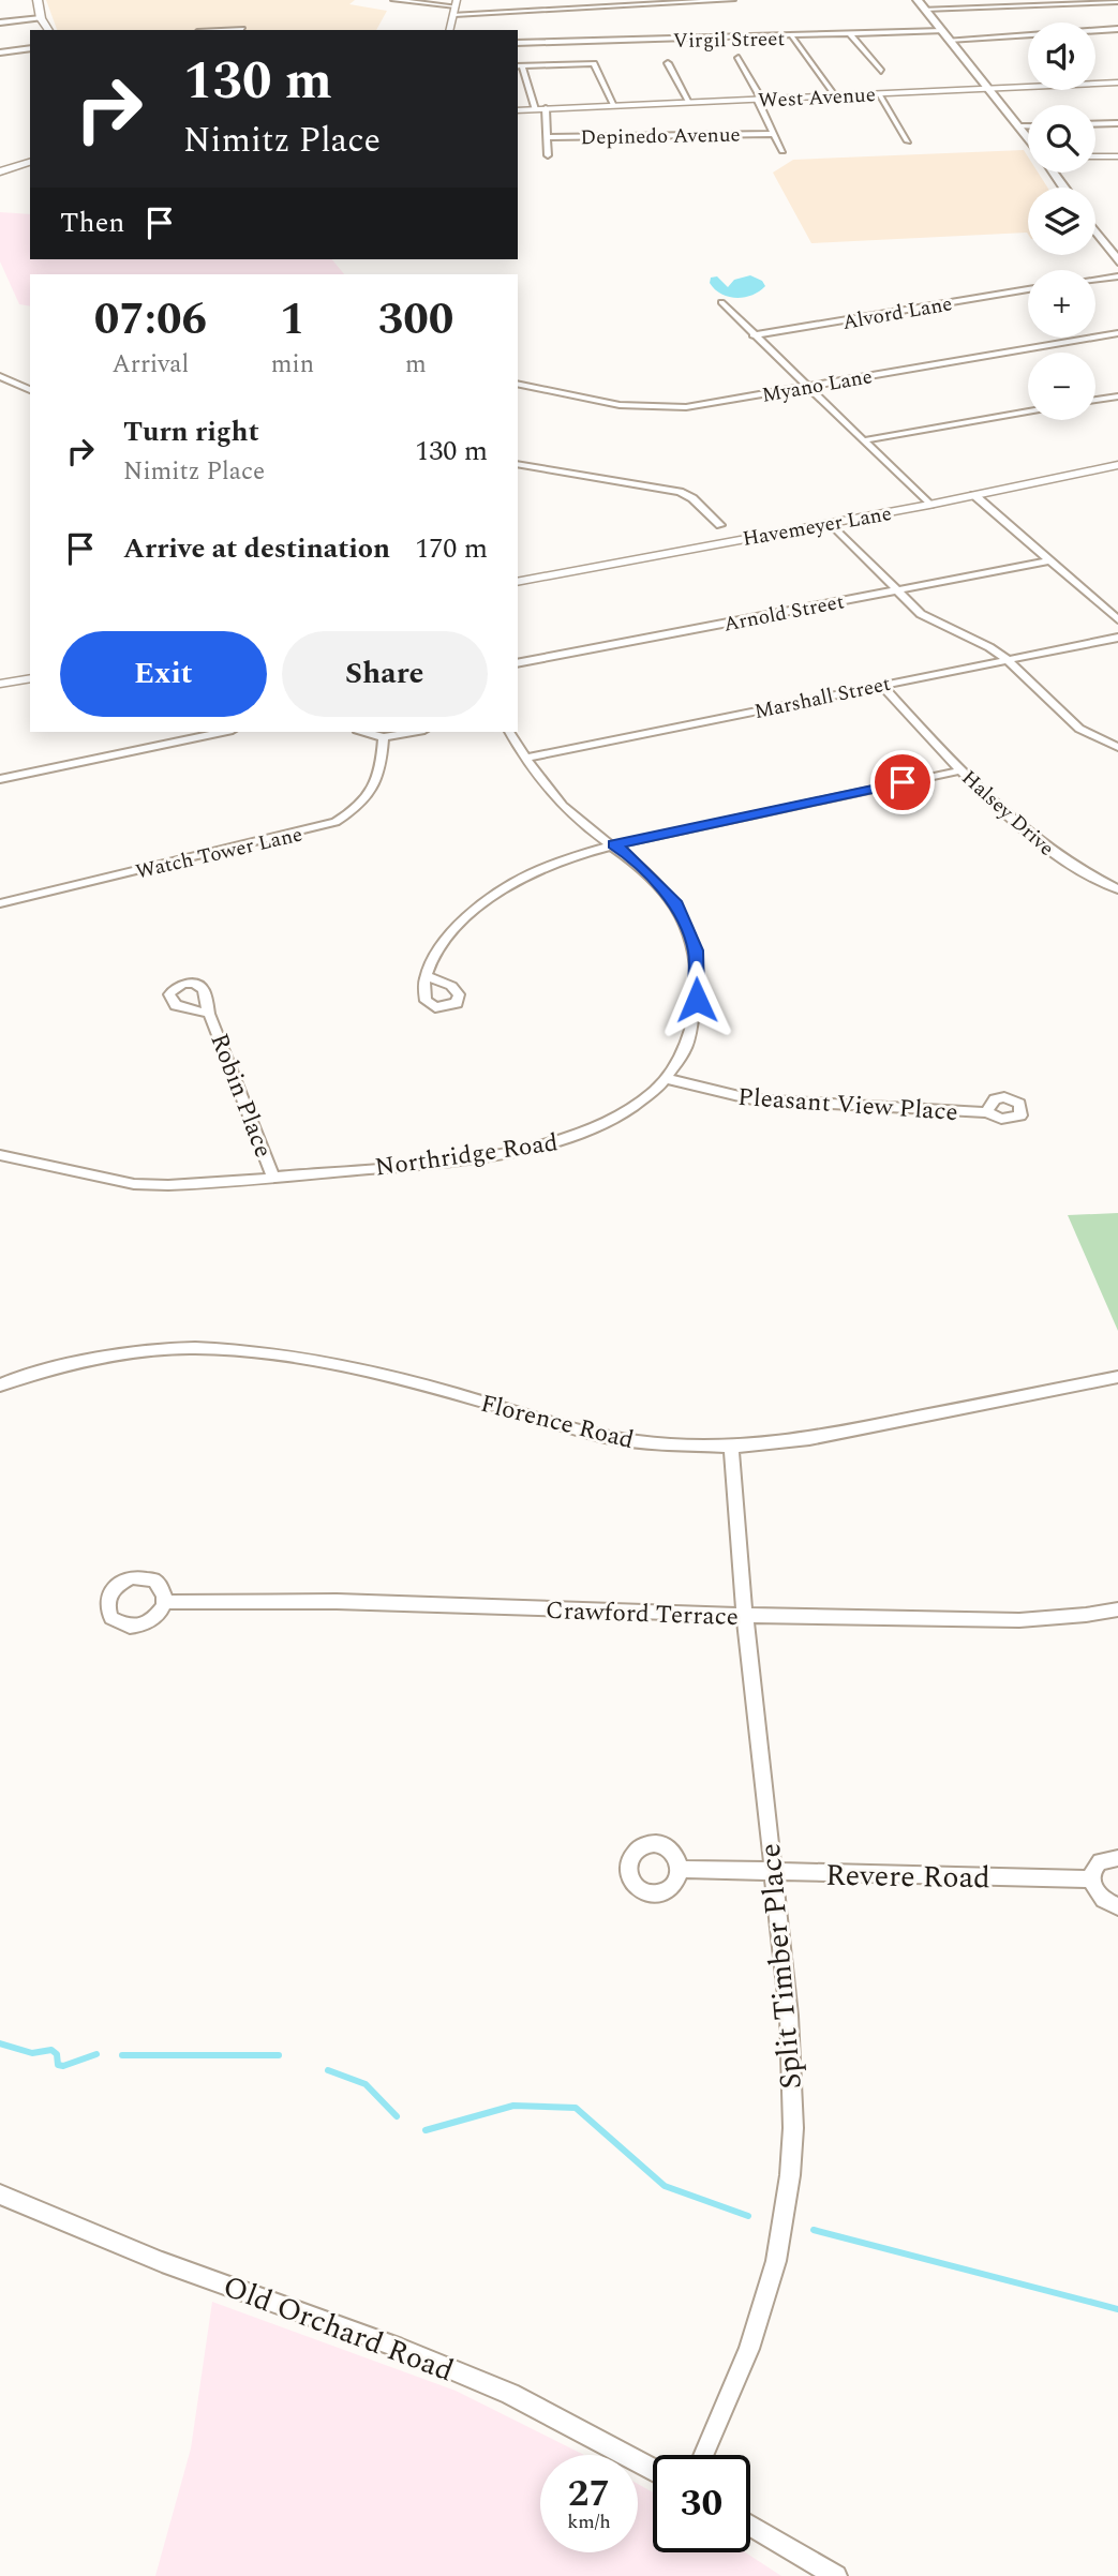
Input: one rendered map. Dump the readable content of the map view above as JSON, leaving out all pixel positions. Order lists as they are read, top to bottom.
{
  "streets": {
    "main road": ["West Avenue"],
    "street": [
      "Virgil Street",
      "Depinedo Avenue",
      "Alvord Lane",
      "Myano Lane",
      "Havemeyer Lane",
      "Arnold Street",
      "Marshall Street",
      "Halsey Drive",
      "Watch Tower Lane",
      "Robin Place",
      "Pleasant View Place",
      "Northridge Road",
      "Florence Road",
      "Crawford Terrace",
      "Revere Road",
      "Split Timber Place",
      "Old Orchard Road"
    ]
  },
  "crossings": [
    ["Marshall Street", "Halsey Drive"],
    ["Marshall Street", "Northridge Road"],
    ["Robin Place", "Northridge Road"],
    ["Pleasant View Place", "Northridge Road"],
    ["Florence Road", "Split Timber Place"],
    ["Crawford Terrace", "Split Timber Place"],
    ["Revere Road", "Split Timber Place"]
  ],
  "page": {
    "map_buttons": ["+", "−"],
    "turn": ["130 m", "Nimitz Place"],
    "then": "Then",
    "eta": [
      "07:06",
      "Arrival",
      "1",
      "min",
      "300",
      "m"
    ],
    "list": [
      {
        "name": "Turn right",
        "note": "Nimitz Place",
        "value": "130 m"
      },
      {
        "name": "Arrive at destination",
        "value": "170 m"
      }
    ],
    "buttons": ["Exit", "Share"],
    "speed": "27 km/h",
    "limit": "30"
  }
}
